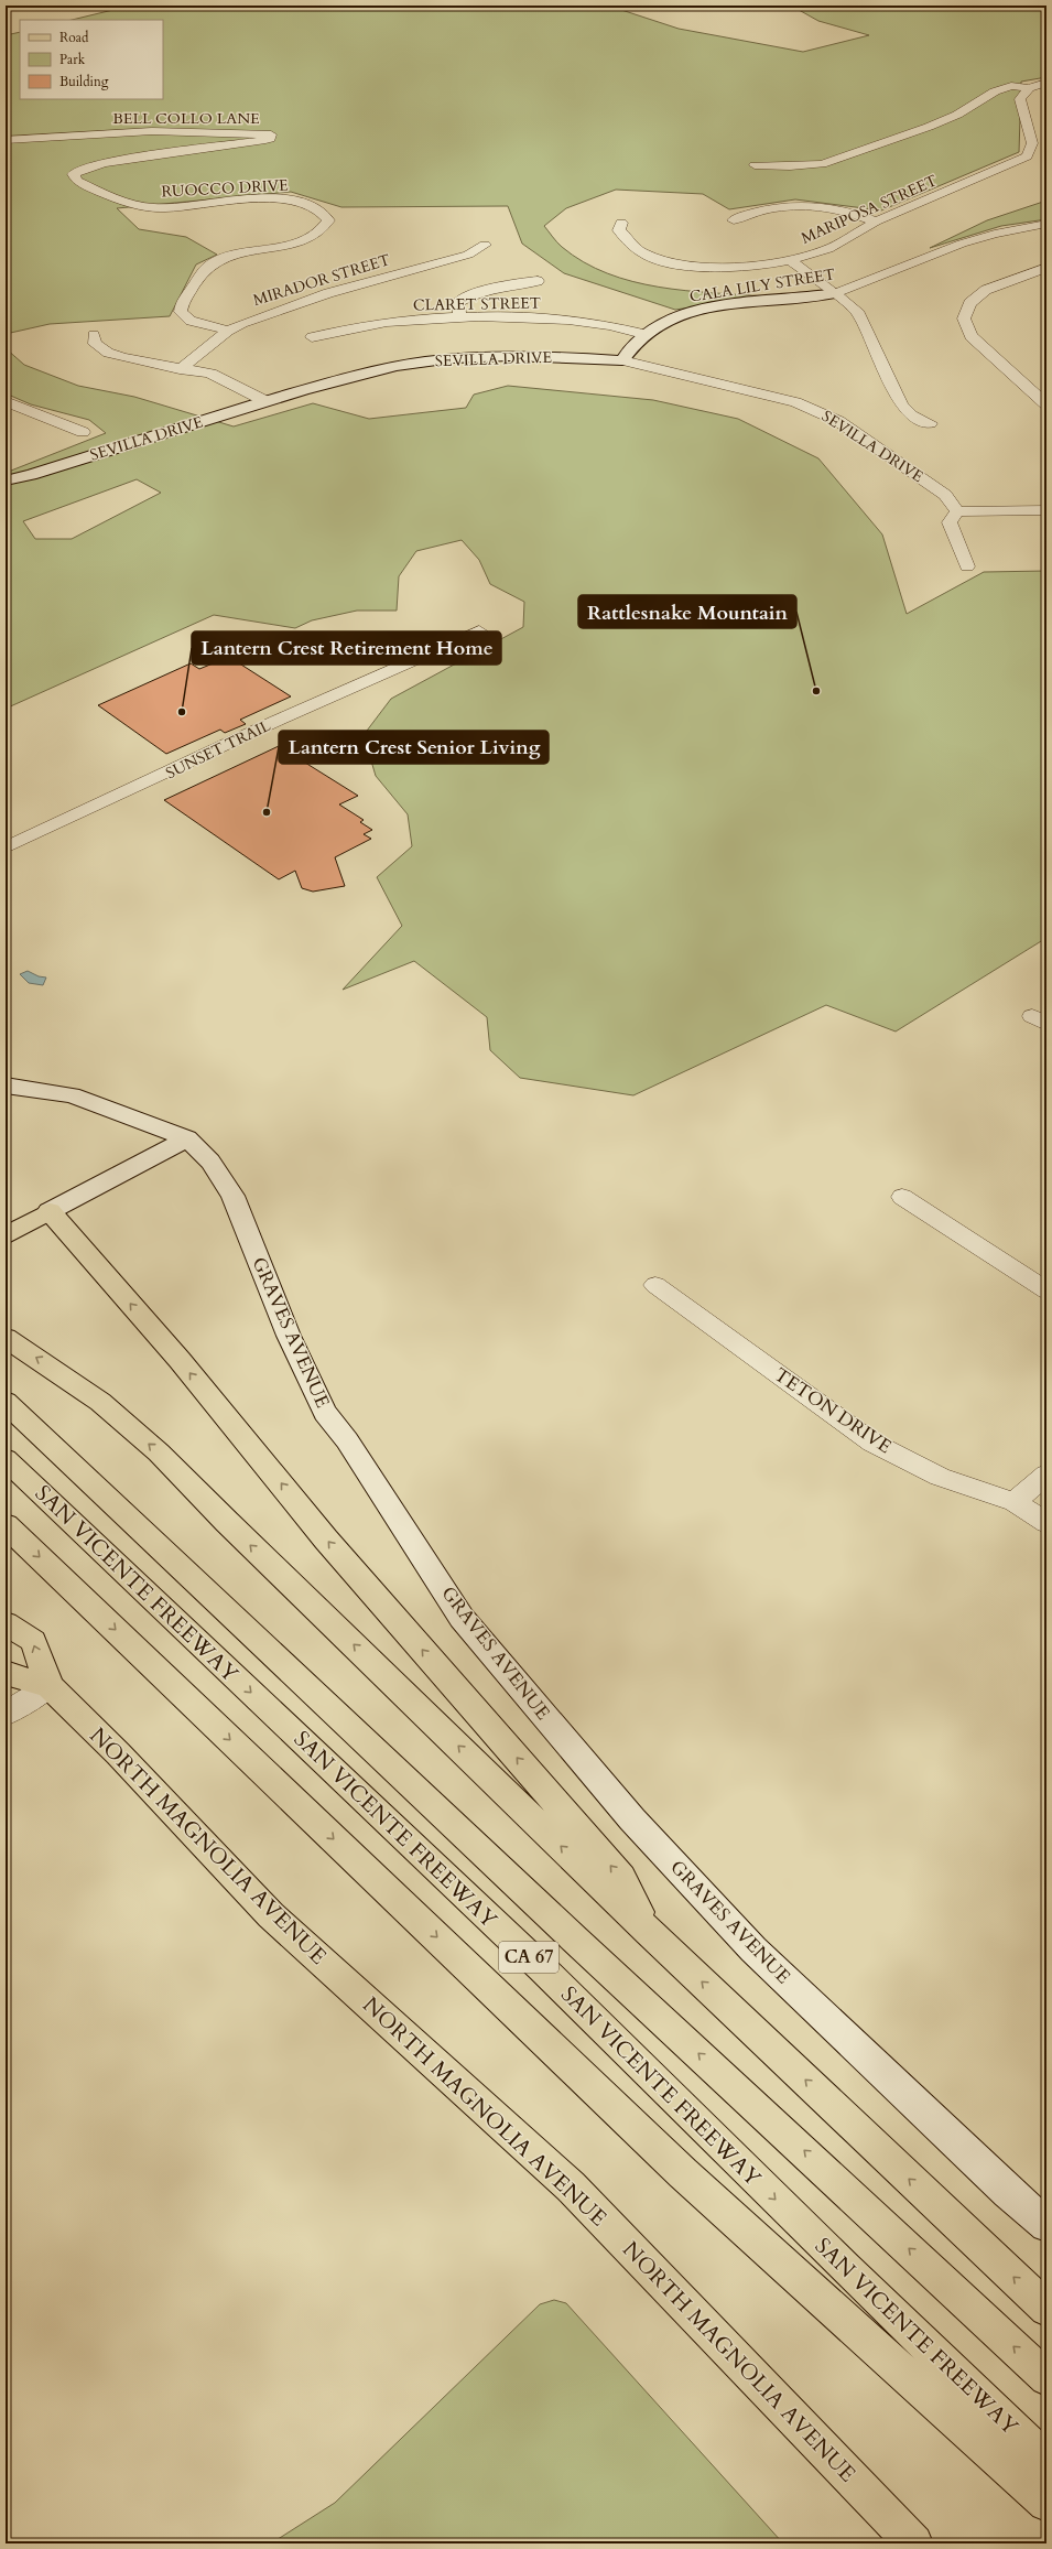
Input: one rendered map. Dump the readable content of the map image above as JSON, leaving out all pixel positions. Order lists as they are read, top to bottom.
{
  "streets": {
    "main road": ["SAN VICENTE FREEWAY", "NORTH MAGNOLIA AVENUE", "CA 67"],
    "street": [
      "BELL COLLO LANE",
      "RUOCCO DRIVE",
      "MARIPOSA STREET",
      "MIRADOR STREET",
      "CALA LILY STREET",
      "CLARET STREET",
      "SEVILLA DRIVE",
      "SUNSET TRAIL",
      "GRAVES AVENUE",
      "TETON DRIVE"
    ]
  },
  "crossings": [
    ["BELL COLLO LANE", "RUOCCO DRIVE"],
    ["RUOCCO DRIVE", "MIRADOR STREET"],
    ["CALA LILY STREET", "CLARET STREET"],
    ["CALA LILY STREET", "SEVILLA DRIVE"]
  ],
  "places": ["Rattlesnake Mountain", "Lantern Crest Retirement Home", "Lantern Crest Senior Living"],
  "legend": ["Road", "Park", "Building"]
}
